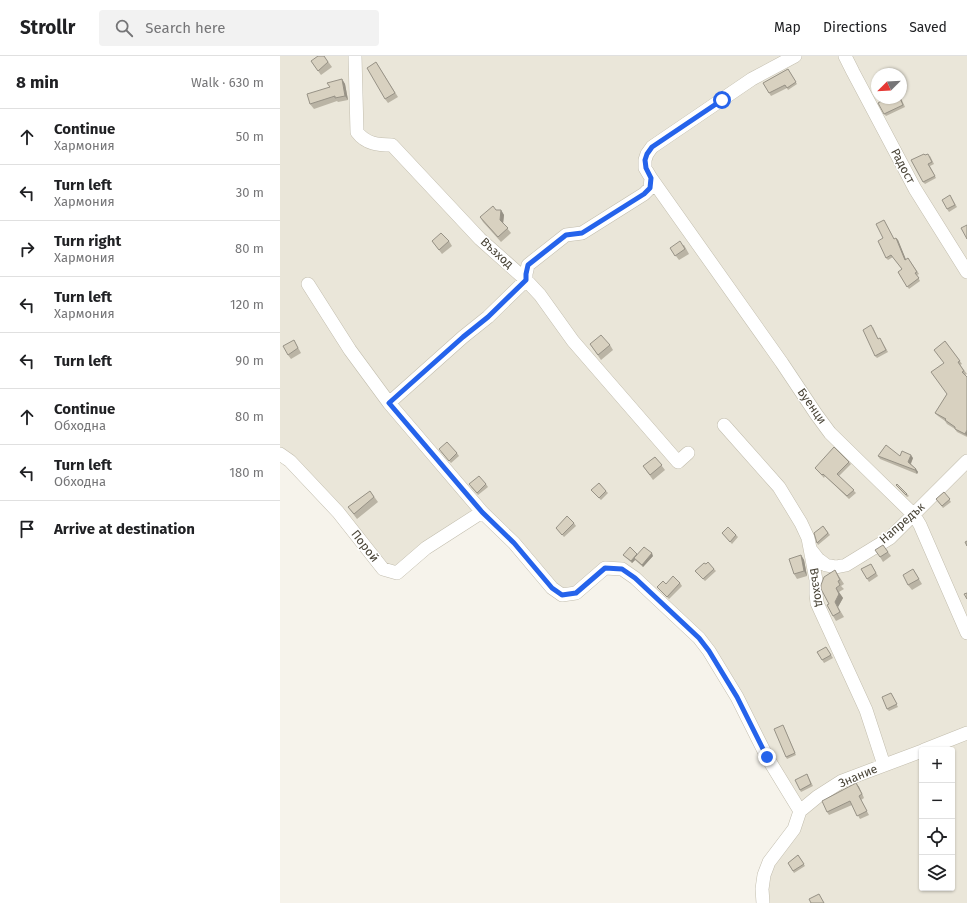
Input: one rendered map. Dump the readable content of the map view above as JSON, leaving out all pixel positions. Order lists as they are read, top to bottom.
{
  "streets": {
    "street": [
      "Радост",
      "Възход",
      "Буенци",
      "Напредък",
      "Порой",
      "Знание"
    ]
  },
  "crossings": [
    ["Възход", "Напредък"],
    ["Възход", "Знание"],
    ["Буенци", "Напредък"]
  ],
  "north": "bottom left",
  "page": {
    "header": "Strollr",
    "search": "Search here",
    "nav": ["Map", "Directions", "Saved"],
    "heading": ["8 min", "Walk · 630 m"],
    "list": [
      ["Continue", "Хармония", "50 m"],
      ["Turn left", "Хармония", "30 m"],
      ["Turn right", "Хармония", "80 m"],
      ["Turn left", "Хармония", "120 m"],
      ["Turn left", "90 m"],
      ["Continue", "Обходна", "80 m"],
      ["Turn left", "Обходна", "180 m"],
      "Arrive at destination"
    ],
    "map_buttons": ["+", "−"]
  }
}
